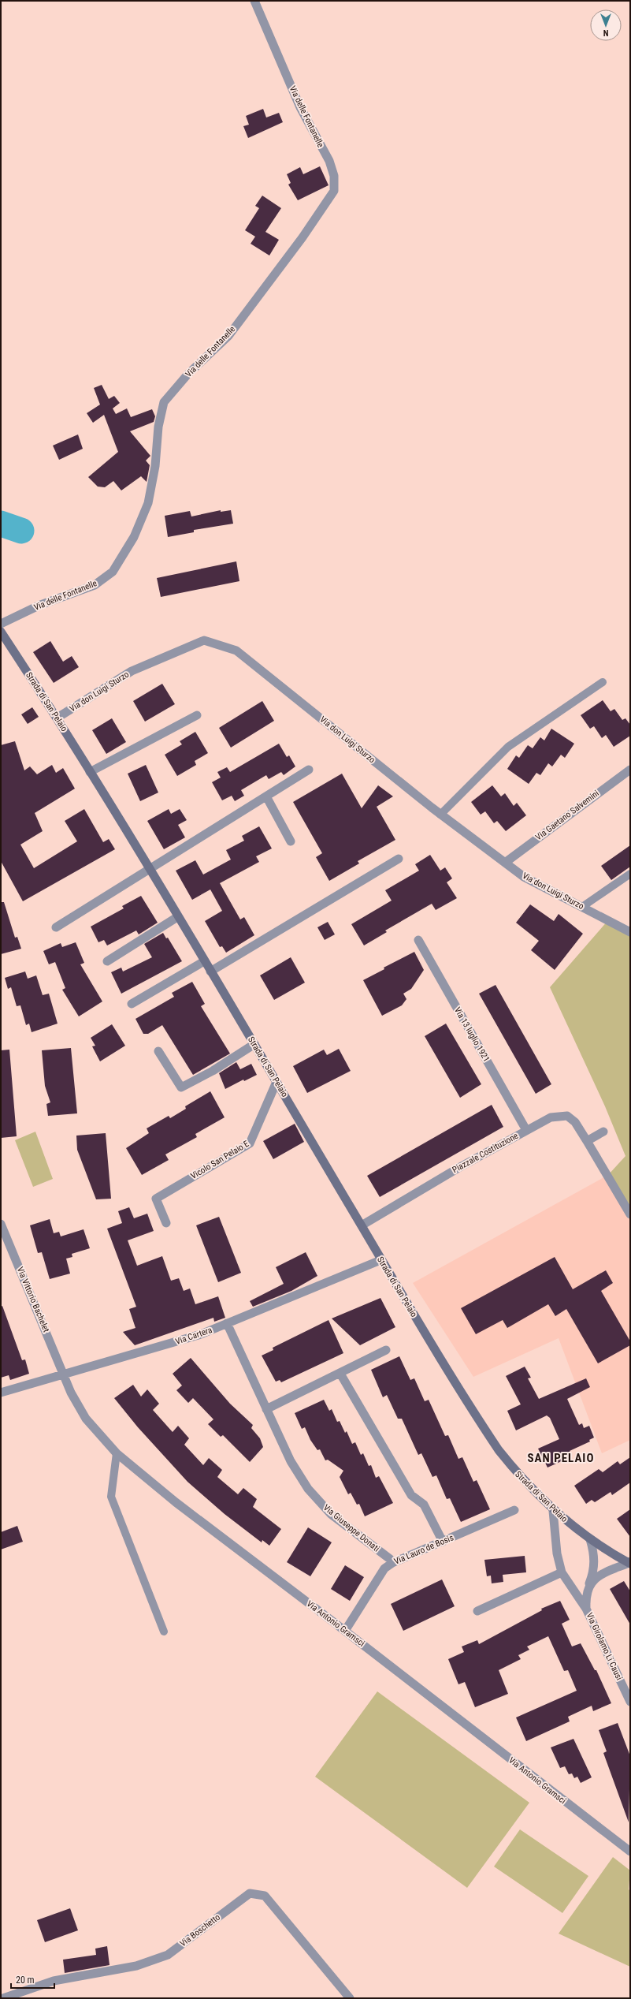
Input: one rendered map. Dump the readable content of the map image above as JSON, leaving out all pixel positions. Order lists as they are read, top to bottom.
{
  "streets": {
    "main road": ["Strada di San Pelaio"],
    "street": [
      "Via delle Fontanelle",
      "Via don Luigi Sturzo",
      "Via Gaetano Salvemini",
      "Via 13 luglio 1921",
      "Piazzale Costituzione",
      "Vicolo San Pelaio E",
      "Via Vittorio Bachelet",
      "Via Cartera",
      "Via Giuseppe Donati",
      "Via Lauro de Bosis",
      "Via Antonio Gramsci",
      "Via Girolamo Li Causi",
      "Via Boschetto"
    ]
  },
  "crossings": [
    ["Via don Luigi Sturzo", "Strada di San Pelaio"],
    ["Via don Luigi Sturzo", "Via Gaetano Salvemini"],
    ["Strada di San Pelaio", "Piazzale Costituzione"],
    ["Strada di San Pelaio", "Vicolo San Pelaio E"],
    ["Strada di San Pelaio", "Via Cartera"],
    ["Strada di San Pelaio", "Via Girolamo Li Causi"],
    ["Via 13 luglio 1921", "Piazzale Costituzione"],
    ["Via Vittorio Bachelet", "Via Cartera"],
    ["Via Vittorio Bachelet", "Via Antonio Gramsci"],
    ["Via Cartera", "Via Giuseppe Donati"],
    ["Via Cartera", "Via Antonio Gramsci"],
    ["Via Giuseppe Donati", "Via Lauro de Bosis"],
    ["Via Lauro de Bosis", "Via Antonio Gramsci"]
  ],
  "districts": ["SAN PELAIO"],
  "scale_bar": "20 m",
  "north": "bottom"
}
